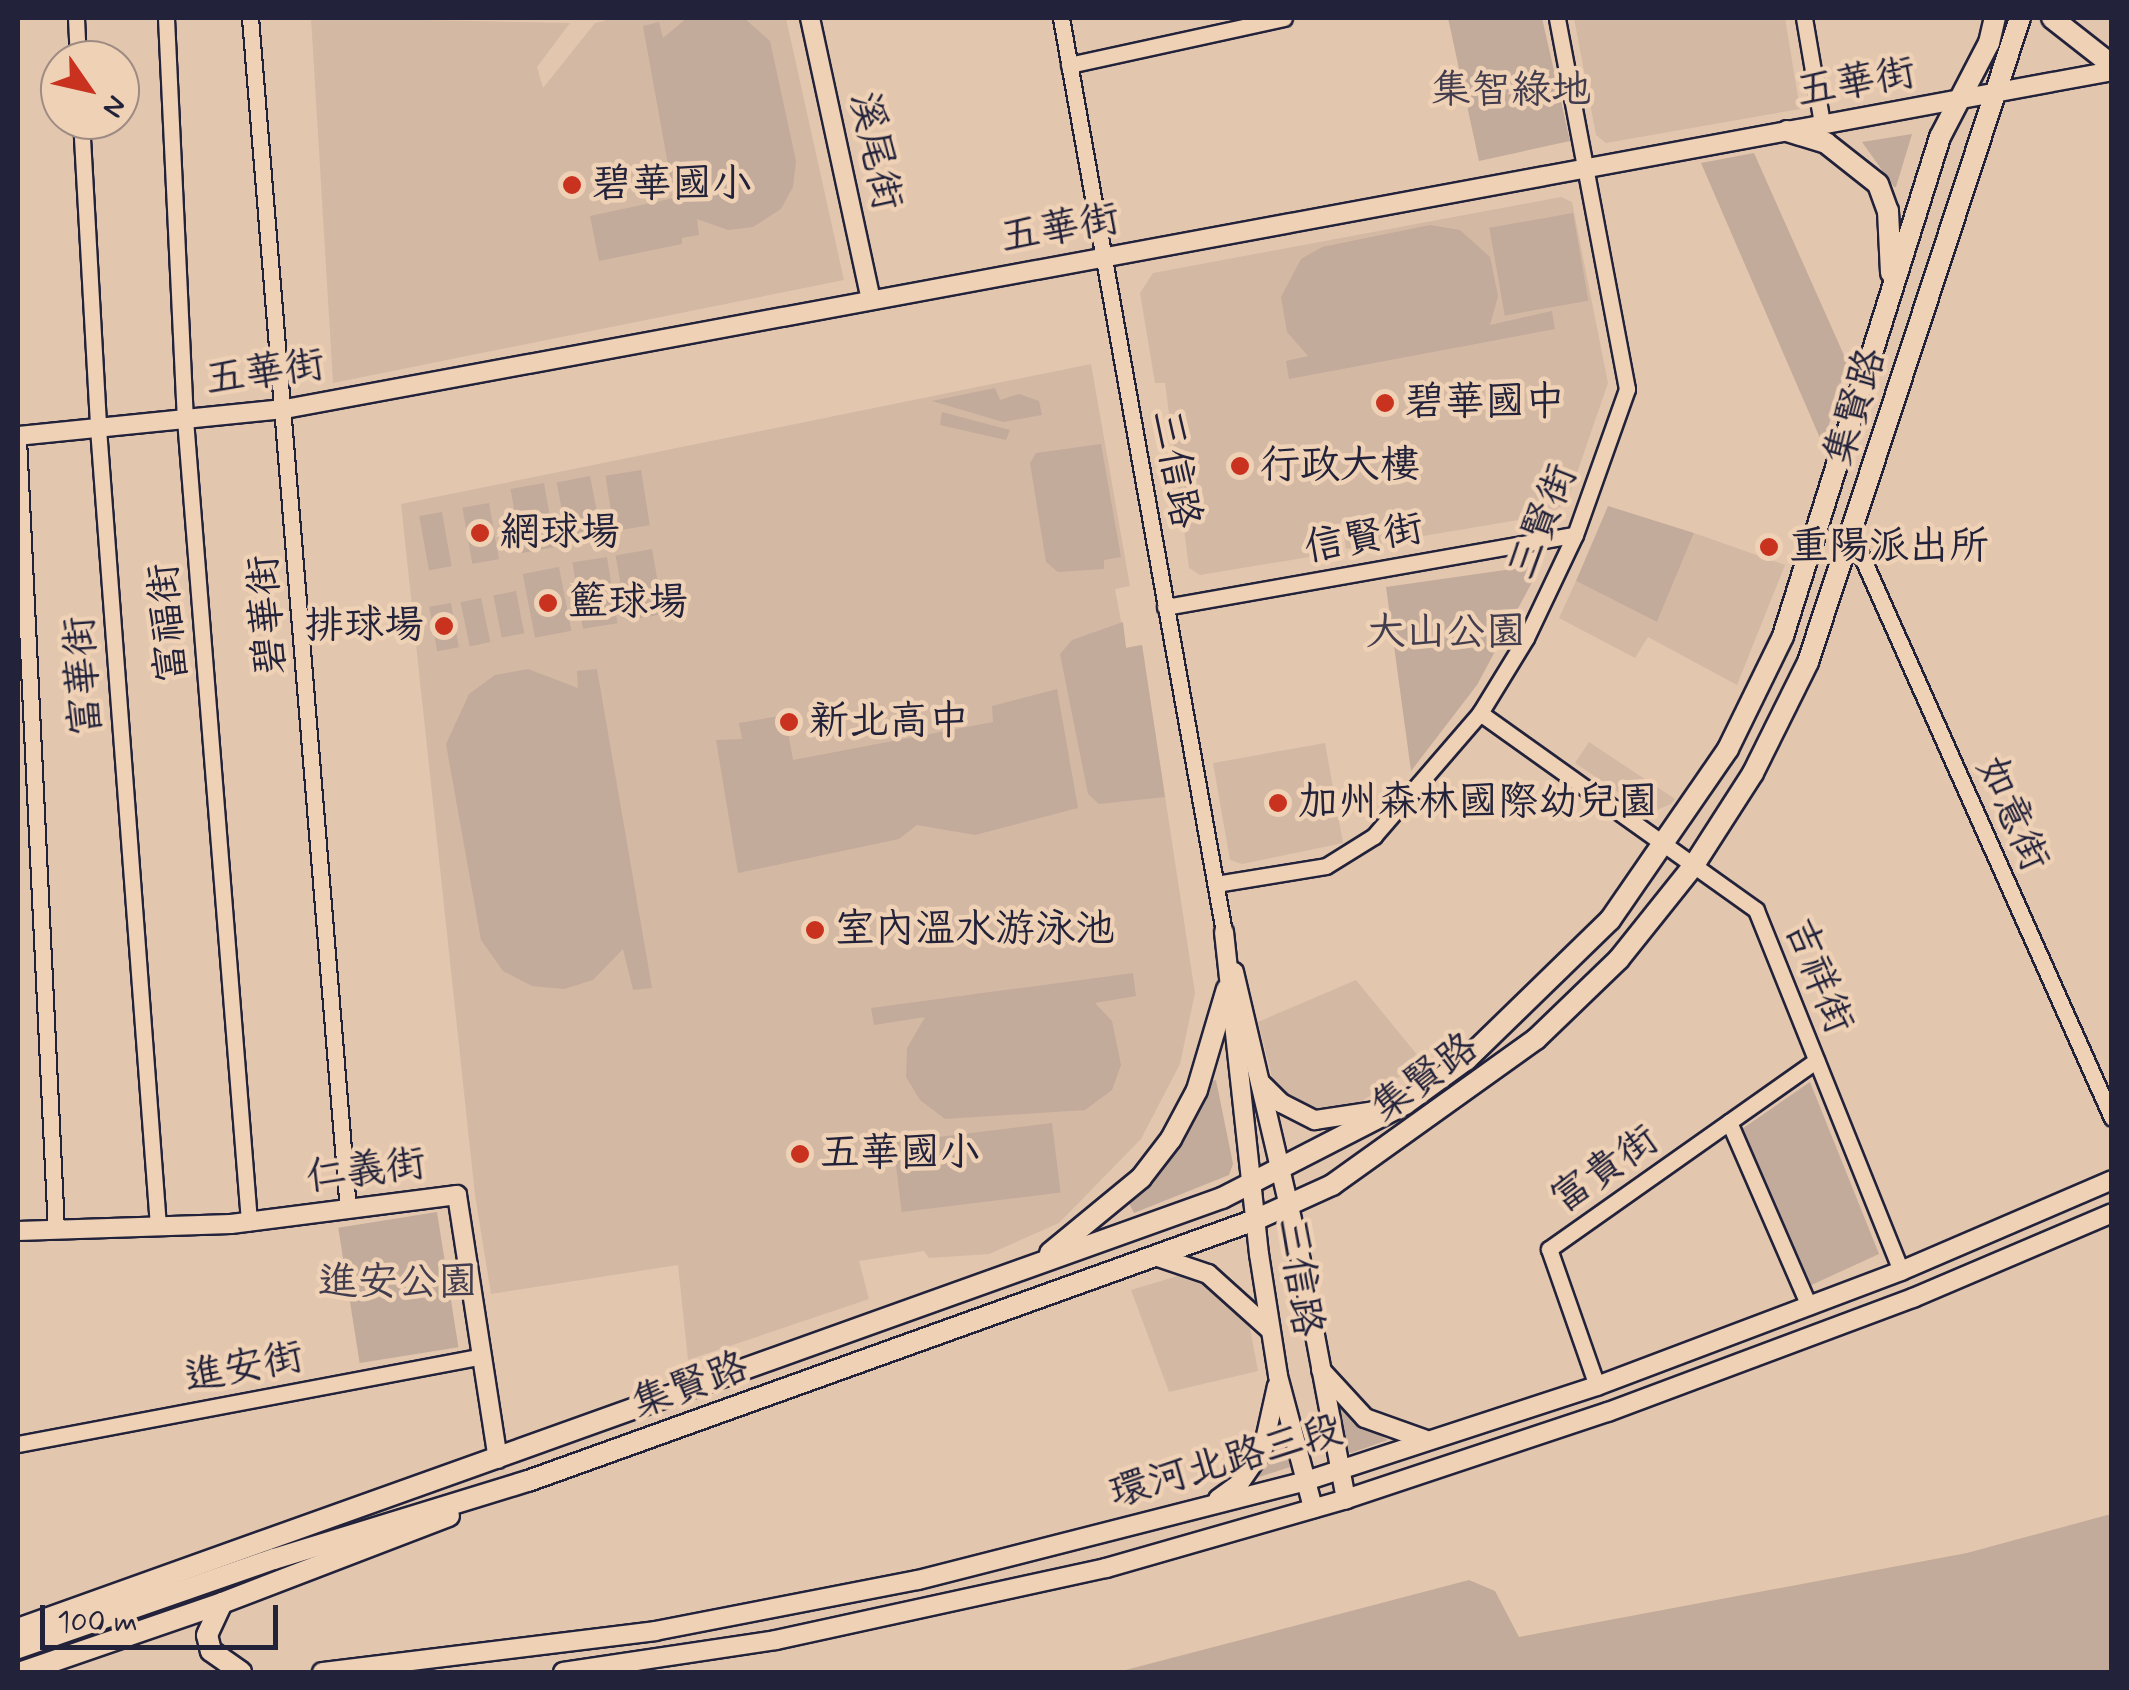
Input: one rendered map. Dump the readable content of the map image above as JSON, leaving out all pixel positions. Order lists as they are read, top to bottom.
{
  "streets": {
    "main road": ["集賢路"],
    "street": [
      "五華街",
      "溪尾街",
      "三信路",
      "三賢街",
      "信賢街",
      "碧華街",
      "富福街",
      "富華街",
      "如意街",
      "吉祥街",
      "富貴街",
      "仁義街",
      "進安街",
      "環河北路三段"
    ]
  },
  "crossings": [
    ["五華街", "溪尾街"],
    ["五華街", "集賢路"],
    ["五華街", "三信路"],
    ["五華街", "三賢街"],
    ["五華街", "碧華街"],
    ["五華街", "富福街"],
    ["五華街", "富華街"],
    ["集賢路", "三信路"],
    ["集賢路", "如意街"],
    ["集賢路", "吉祥街"],
    ["集賢路", "仁義街"],
    ["三信路", "三賢街"],
    ["三信路", "信賢街"],
    ["三信路", "環河北路三段"],
    ["三賢街", "信賢街"],
    ["三賢街", "吉祥街"],
    ["碧華街", "仁義街"],
    ["富福街", "仁義街"],
    ["富華街", "仁義街"],
    ["吉祥街", "富貴街"],
    ["吉祥街", "環河北路三段"],
    ["富貴街", "環河北路三段"],
    ["仁義街", "進安街"]
  ],
  "parks": ["集智綠地", "大山公園", "進安公園"],
  "places": [
    "碧華國小",
    "碧華國中",
    "行政大樓",
    "網球場",
    "重陽派出所",
    "籃球場",
    "排球場",
    "新北高中",
    "加州森林國際幼兒園",
    "室內溫水游泳池",
    "五華國小"
  ],
  "scale_bar": "100 m",
  "north": "bottom right"
}
